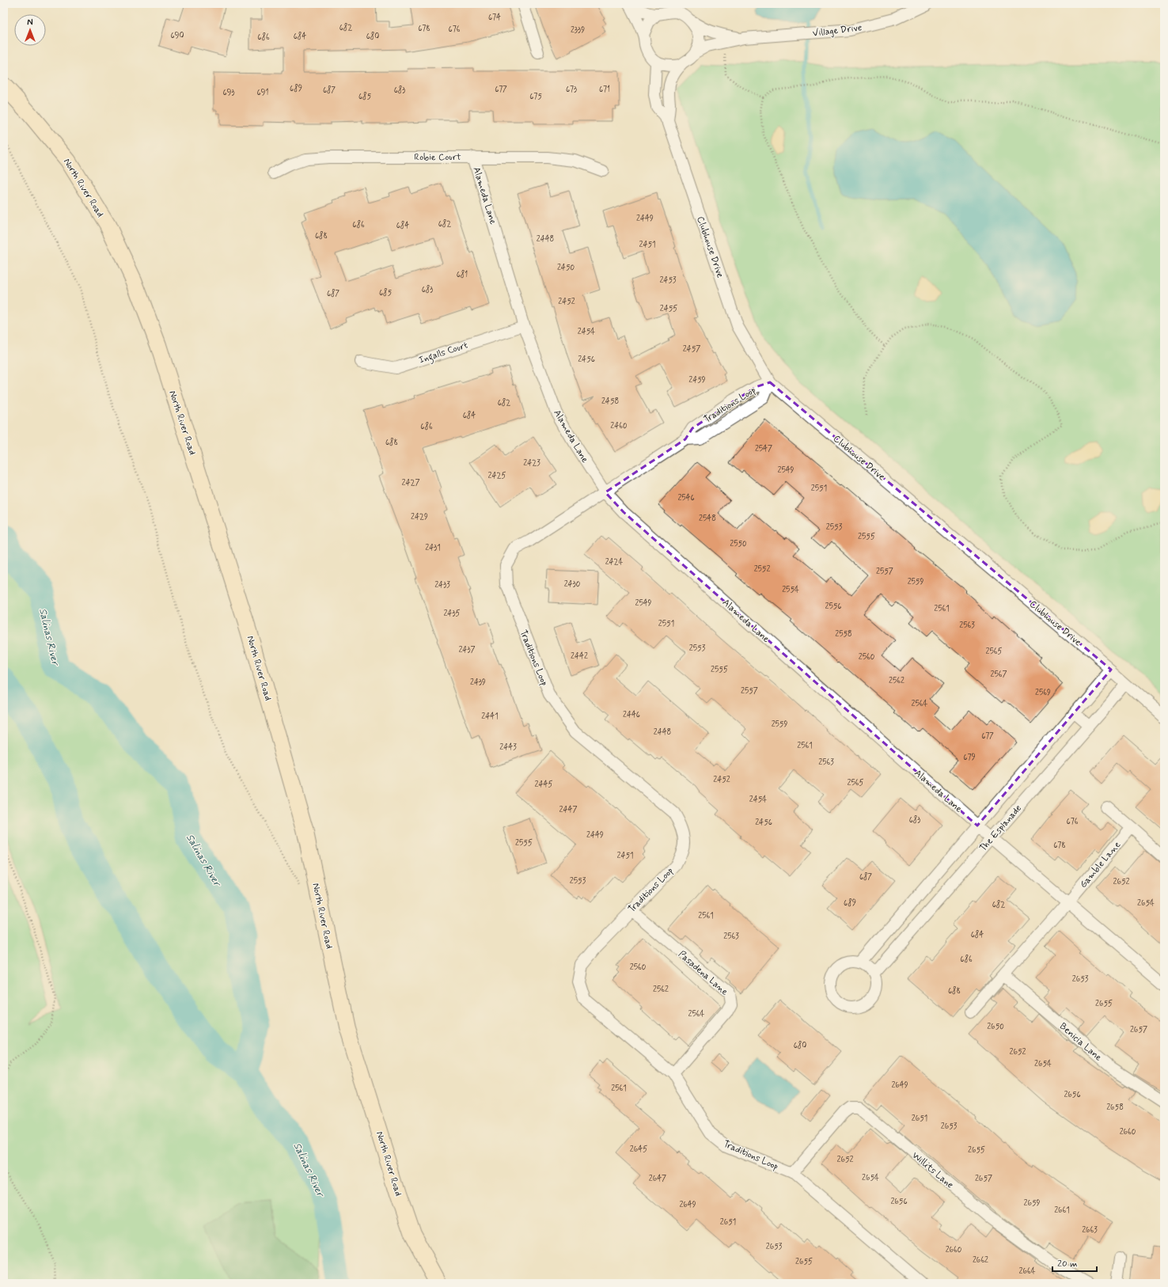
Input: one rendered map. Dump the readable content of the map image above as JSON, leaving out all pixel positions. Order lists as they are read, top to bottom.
{
  "streets": {
    "main road": ["North River Road"],
    "street": [
      "Village Drive",
      "Robie Court",
      "Alameda Lane",
      "Clubhouse Drive",
      "Ingalls Court",
      "Traditions Loop",
      "The Esplanade",
      "Gamble Lane",
      "Pasadena Lane",
      "Benicia Lane",
      "Willits Lane"
    ]
  },
  "crossings": [
    ["Village Drive", "Clubhouse Drive"],
    ["Robie Court", "Alameda Lane"],
    ["Alameda Lane", "Ingalls Court"],
    ["Alameda Lane", "Traditions Loop"],
    ["Alameda Lane", "The Esplanade"],
    ["Alameda Lane", "Gamble Lane"],
    ["Clubhouse Drive", "Traditions Loop"],
    ["Clubhouse Drive", "The Esplanade"],
    ["Traditions Loop", "Pasadena Lane"],
    ["Traditions Loop", "Willits Lane"]
  ],
  "water": ["Salinas River"],
  "house_numbers": [
    "674",
    "682",
    "678",
    "676",
    "2339",
    "690",
    "684",
    "680",
    "686",
    "689",
    "677",
    "673",
    "671",
    "687",
    "683",
    "693",
    "691",
    "685",
    "675",
    "2449",
    "682",
    "686",
    "684",
    "688",
    "2448",
    "2451",
    "2450",
    "681",
    "2453",
    "683",
    "685",
    "687",
    "2452",
    "2455",
    "2454",
    "2457",
    "2456",
    "2459",
    "2458",
    "682",
    "684",
    "2460",
    "686",
    "688",
    "2547",
    "2423",
    "2549",
    "2425",
    "2427",
    "2551",
    "2546",
    "2429",
    "2548",
    "2553",
    "2555",
    "2550",
    "2431",
    "2424",
    "2552",
    "2557",
    "2559",
    "2430",
    "2433",
    "2554",
    "2549",
    "2556",
    "2561",
    "2435",
    "2551",
    "2563",
    "2558",
    "2553",
    "2437",
    "2565",
    "2442",
    "2560",
    "2555",
    "2567",
    "2562",
    "2439",
    "2557",
    "2569",
    "2564",
    "2446",
    "2441",
    "2559",
    "2448",
    "677",
    "2561",
    "2443",
    "679",
    "2563",
    "2452",
    "2565",
    "2445",
    "2454",
    "2447",
    "683",
    "676",
    "2456",
    "2449",
    "2555",
    "678",
    "2451",
    "687",
    "2553",
    "2652",
    "689",
    "2654",
    "682",
    "2561",
    "684",
    "2563",
    "686",
    "2560",
    "2653",
    "2562",
    "688",
    "2655",
    "2564",
    "2650",
    "2657",
    "680",
    "2652",
    "2654",
    "2649",
    "2561",
    "2656",
    "2658",
    "2651",
    "2653",
    "2660",
    "2645",
    "2655",
    "2652",
    "2654",
    "2647",
    "2657",
    "2656",
    "2659",
    "2649",
    "2661",
    "2651",
    "2663",
    "2653",
    "2660",
    "2662",
    "2655",
    "2664"
  ],
  "scale_bar": "20 m",
  "north": "top"
}
